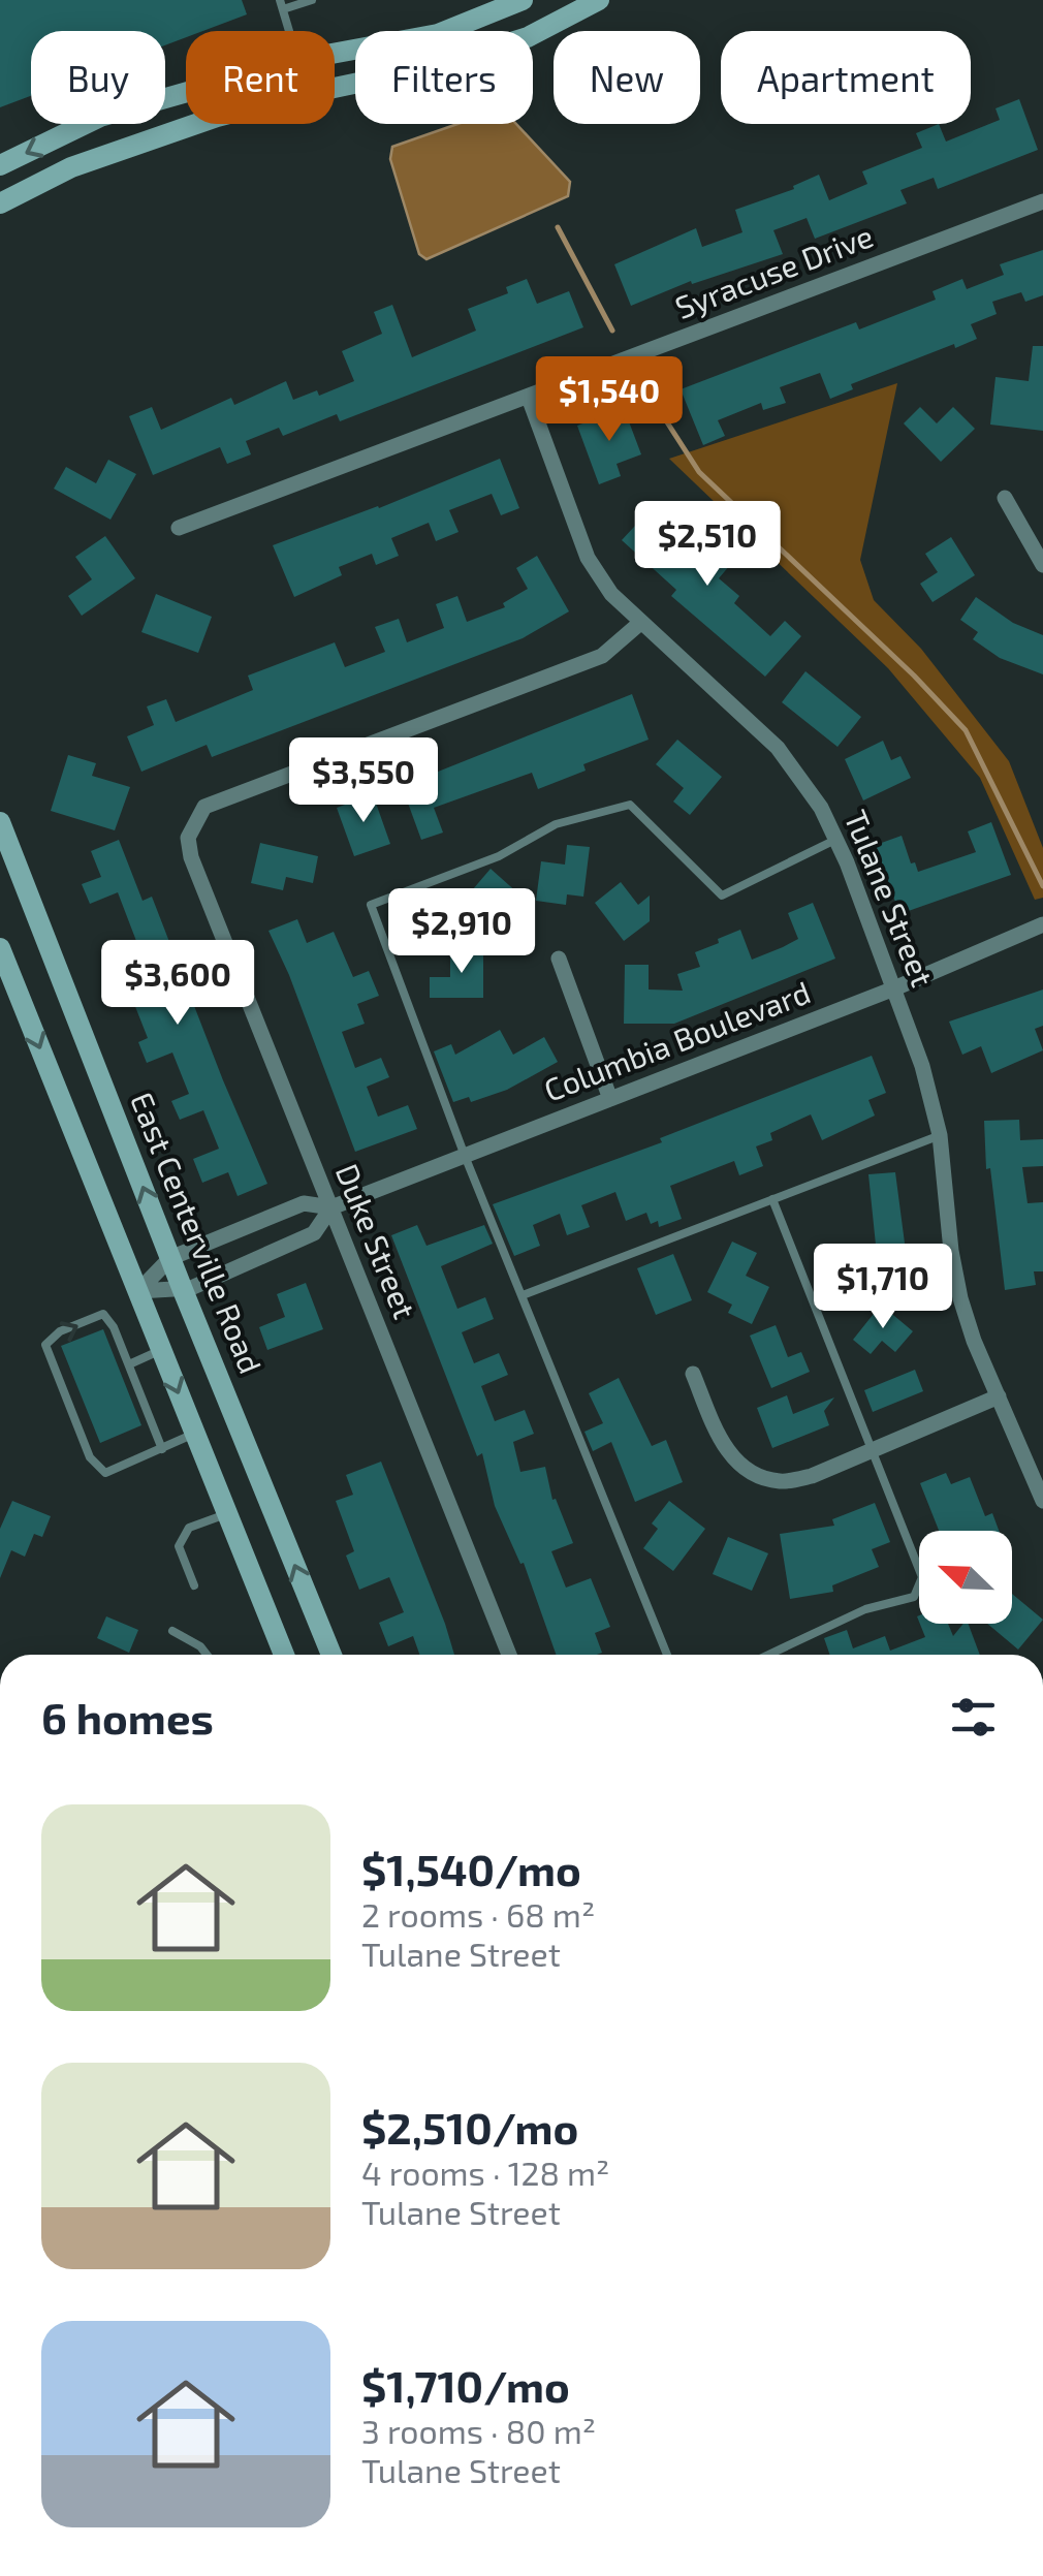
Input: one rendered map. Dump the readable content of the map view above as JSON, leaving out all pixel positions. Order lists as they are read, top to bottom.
{
  "streets": {
    "main road": ["East Centerville Road"],
    "street": [
      "Syracuse Drive",
      "Tulane Street",
      "Columbia Boulevard",
      "Duke Street"
    ]
  },
  "crossings": [
    ["Syracuse Drive", "Tulane Street"],
    ["Tulane Street", "Columbia Boulevard"],
    ["Tulane Street", "Duke Street"],
    ["Columbia Boulevard", "East Centerville Road"],
    ["Columbia Boulevard", "Duke Street"]
  ],
  "north": "top left",
  "page": {
    "chip": [
      "Buy",
      "Rent",
      "Filters",
      "New",
      "Apartment"
    ],
    "price": [
      "$1,540",
      "$2,510",
      "$3,550",
      "$2,910",
      "$3,600",
      "$1,710"
    ],
    "heading": "6 homes",
    "list": [
      {
        "name": "$1,540/mo",
        "note": "2 rooms · 68 m² · Tulane Street"
      },
      {
        "name": "$2,510/mo",
        "note": "4 rooms · 128 m² · Tulane Street"
      },
      {
        "name": "$1,710/mo",
        "note": "3 rooms · 80 m² · Tulane Street"
      }
    ]
  }
}
